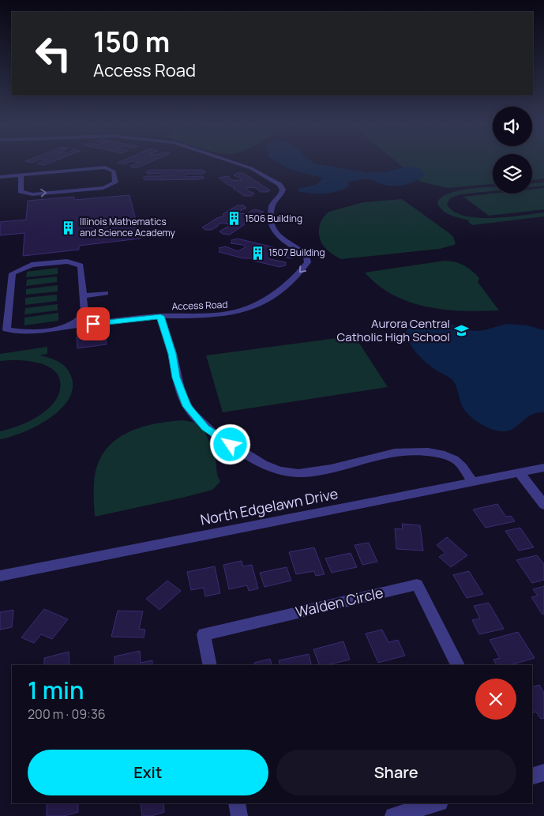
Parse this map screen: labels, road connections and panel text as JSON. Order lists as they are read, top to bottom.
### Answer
{
  "streets": {
    "street": ["Access Road", "North Edgelawn Drive", "Walden Circle"]
  },
  "places": {
    "building": ["1506 Building", "Illinois Mathematics and Science Academy", "1507 Building"],
    "school or university": ["Aurora Central Catholic High School"]
  },
  "page": {
    "turn": ["150 m", "Access Road"],
    "heading": ["1 min", "200 m · 09:36"],
    "buttons": ["Exit", "Share"]
  }
}
